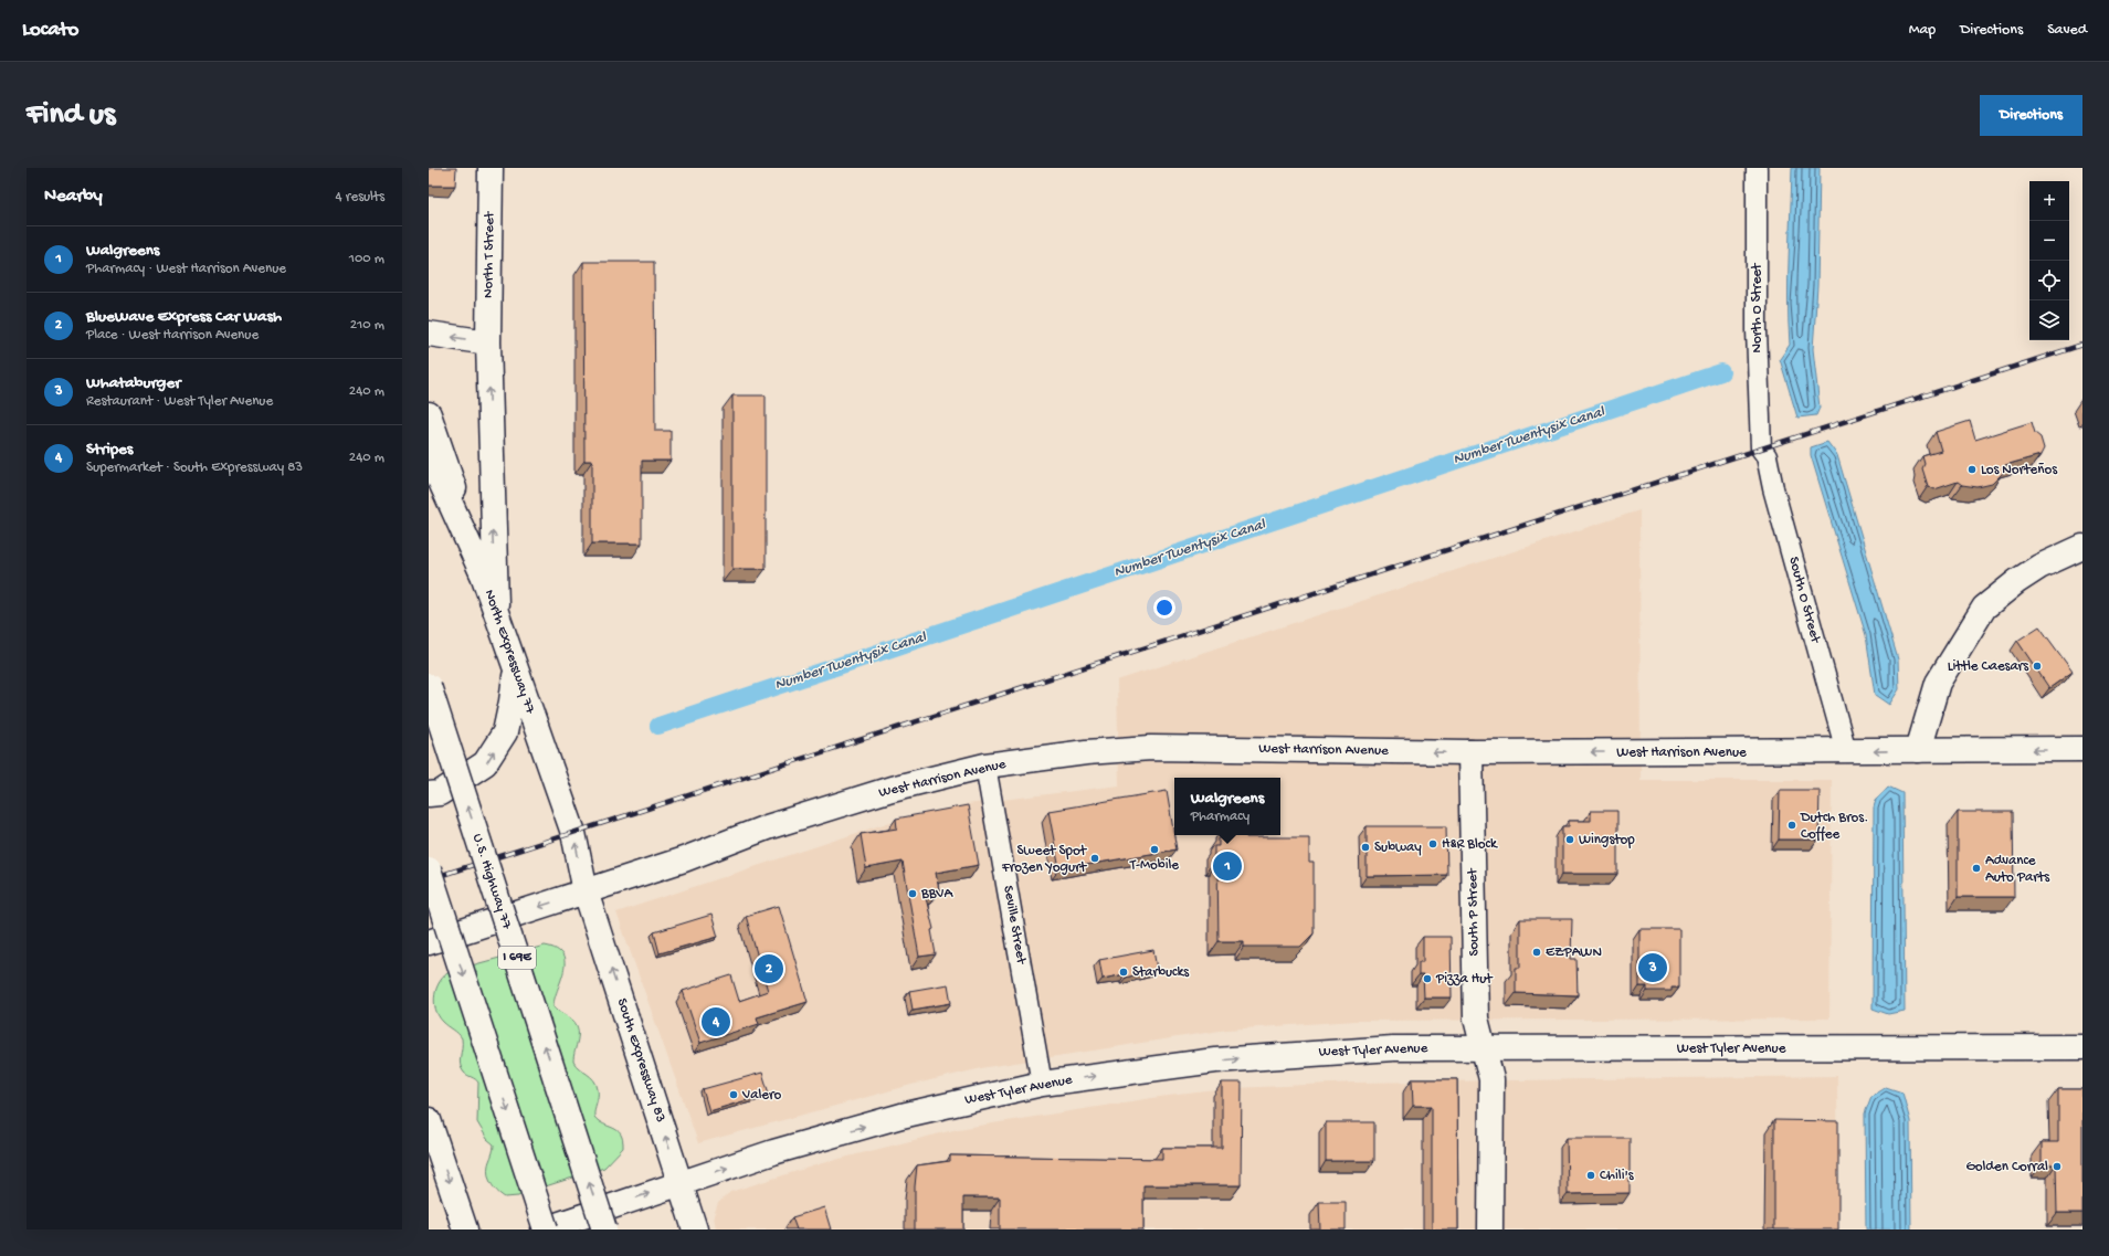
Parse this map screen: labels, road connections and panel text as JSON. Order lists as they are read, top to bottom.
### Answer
{
  "streets": {
    "main road": [
      "North T Street",
      "North Expressway 77",
      "West Harrison Avenue",
      "U.S. Highway 77",
      "South P Street",
      "I 69E",
      "West Tyler Avenue",
      "South Expressway 83"
    ],
    "street": ["North O Street", "South O Street", "Seville Street"]
  },
  "crossings": [
    ["North T Street", "North Expressway 77"],
    ["North O Street", "South O Street"],
    ["South O Street", "West Harrison Avenue"],
    ["North Expressway 77", "West Harrison Avenue"],
    ["North Expressway 77", "South Expressway 83"],
    ["West Harrison Avenue", "South P Street"],
    ["West Harrison Avenue", "Seville Street"],
    ["West Harrison Avenue", "South Expressway 83"],
    ["South P Street", "West Tyler Avenue"],
    ["Seville Street", "West Tyler Avenue"],
    ["West Tyler Avenue", "South Expressway 83"]
  ],
  "one_way": ["North Expressway 77", "West Harrison Avenue", "West Tyler Avenue"],
  "water": ["Number Twentysix Canal"],
  "places": [
    "Los Norteños",
    "Little Caesars",
    "Dutch Bros. Coffee",
    "Wingstop",
    "H&R Block",
    "Subway",
    "T-Mobile",
    "Sweet Spot Frozen Yogurt",
    "Advance Auto Parts",
    "BBVA",
    "EZPAWN",
    "Starbucks",
    "Pizza Hut",
    "Valero",
    "Golden Corral",
    "Chili's"
  ],
  "page": {
    "header": "Locato",
    "nav": ["Map", "Directions", "Saved"],
    "buttons": "Directions",
    "title": "Find us",
    "heading": ["Nearby", "4 results"],
    "map_buttons": ["+", "−"],
    "list": [
      {
        "mark": "1",
        "name": "Walgreens",
        "note": "Pharmacy · West Harrison Avenue",
        "value": "100 m"
      },
      {
        "mark": "2",
        "name": "BlueWave Express Car Wash",
        "note": "Place · West Harrison Avenue",
        "value": "210 m"
      },
      {
        "mark": "3",
        "name": "Whataburger",
        "note": "Restaurant · West Tyler Avenue",
        "value": "240 m"
      },
      {
        "mark": "4",
        "name": "Stripes",
        "note": "Supermarket · South Expressway 83",
        "value": "240 m"
      }
    ],
    "popup": ["Walgreens", "Pharmacy"],
    "pins": [
      "1",
      "3",
      "2",
      "4"
    ]
  }
}
